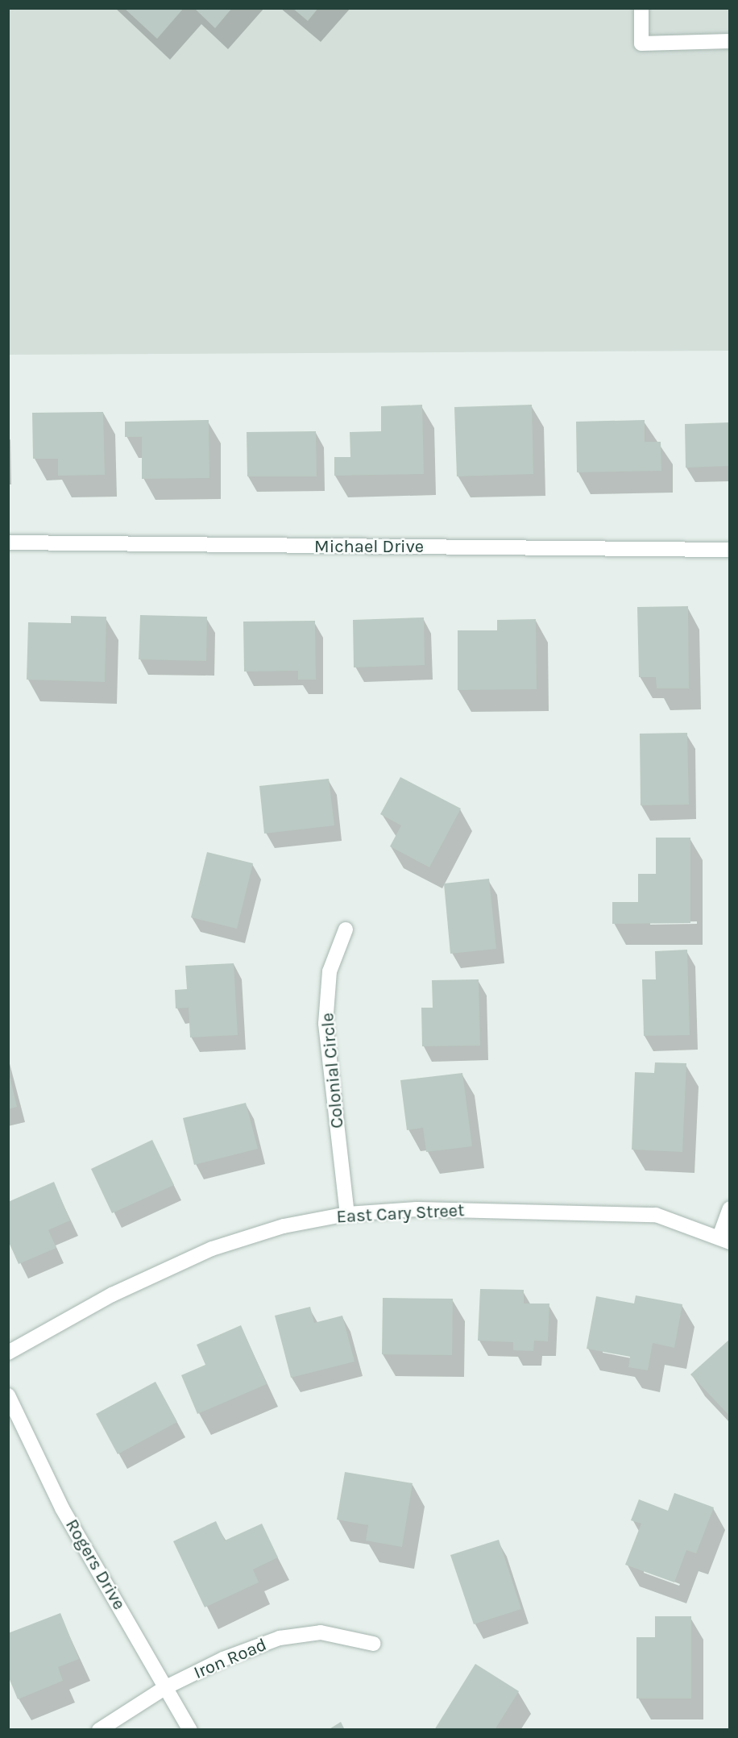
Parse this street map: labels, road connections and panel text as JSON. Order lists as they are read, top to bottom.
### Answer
{
  "streets": {
    "street": [
      "Michael Drive",
      "Colonial Circle",
      "East Cary Street",
      "Rogers Drive",
      "Iron Road"
    ]
  },
  "crossings": [
    ["Colonial Circle", "East Cary Street"],
    ["Rogers Drive", "Iron Road"]
  ]
}
